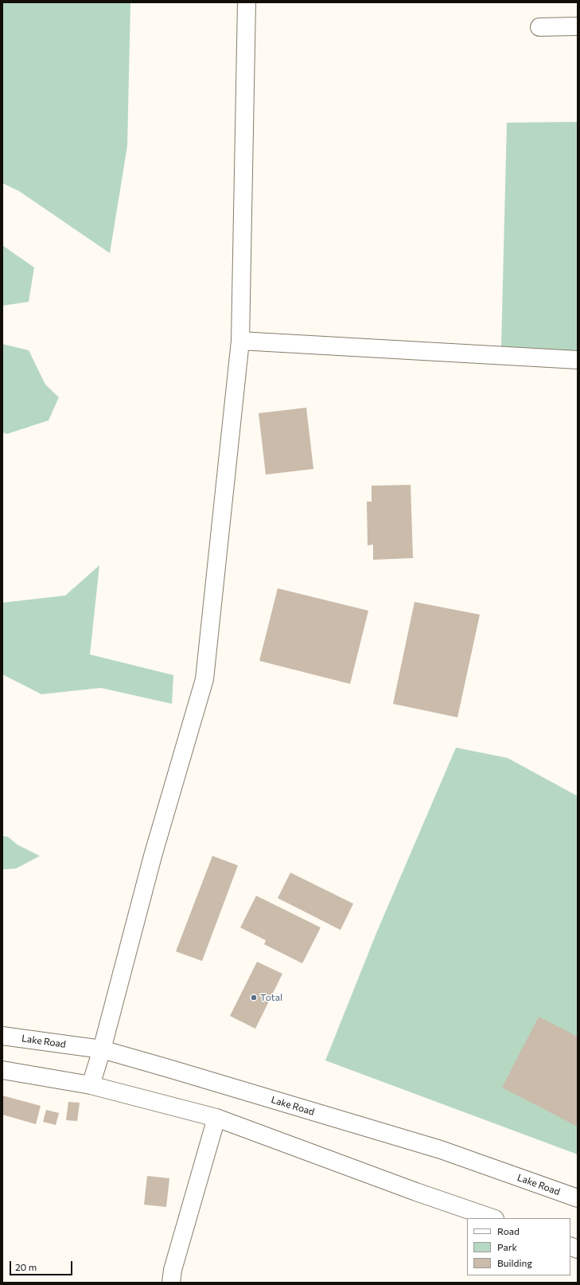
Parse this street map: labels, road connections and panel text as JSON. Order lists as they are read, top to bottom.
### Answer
{
  "streets": {
    "street": ["Lake Road"]
  },
  "places": ["Total"],
  "legend": ["Road", "Park", "Building"],
  "scale_bar": "20 m"
}
